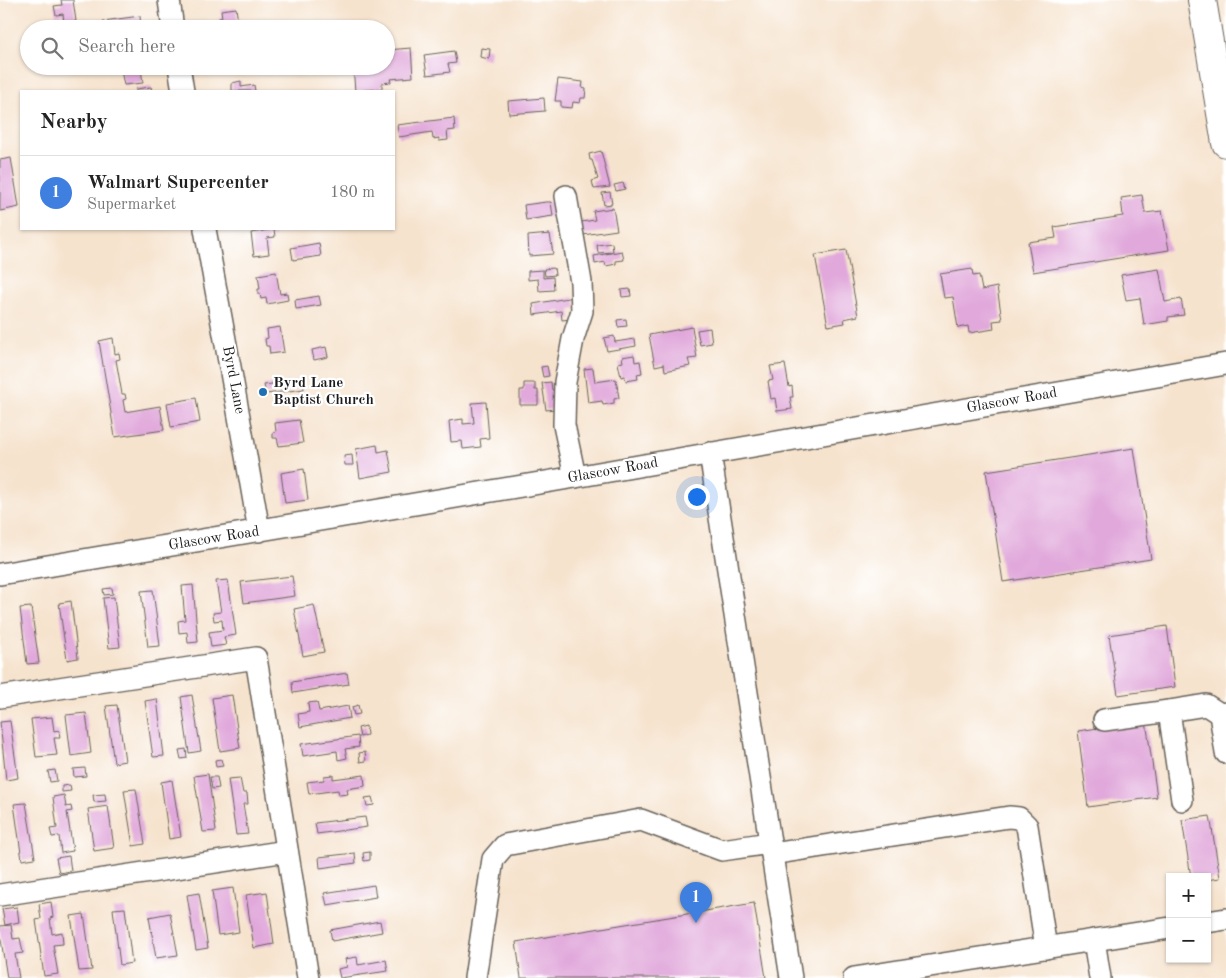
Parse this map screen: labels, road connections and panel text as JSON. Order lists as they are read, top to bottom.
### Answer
{
  "streets": {
    "street": ["Byrd Lane", "Glascow Road"]
  },
  "crossings": [
    ["Byrd Lane", "Glascow Road"]
  ],
  "places": ["Byrd Lane Baptist Church"],
  "page": {
    "search": "Search here",
    "heading": "Nearby",
    "list": [
      {
        "mark": "1",
        "name": "Walmart Supercenter",
        "note": "Supermarket",
        "value": "180 m"
      }
    ],
    "map_buttons": ["+", "−"],
    "pins": "1"
  }
}
